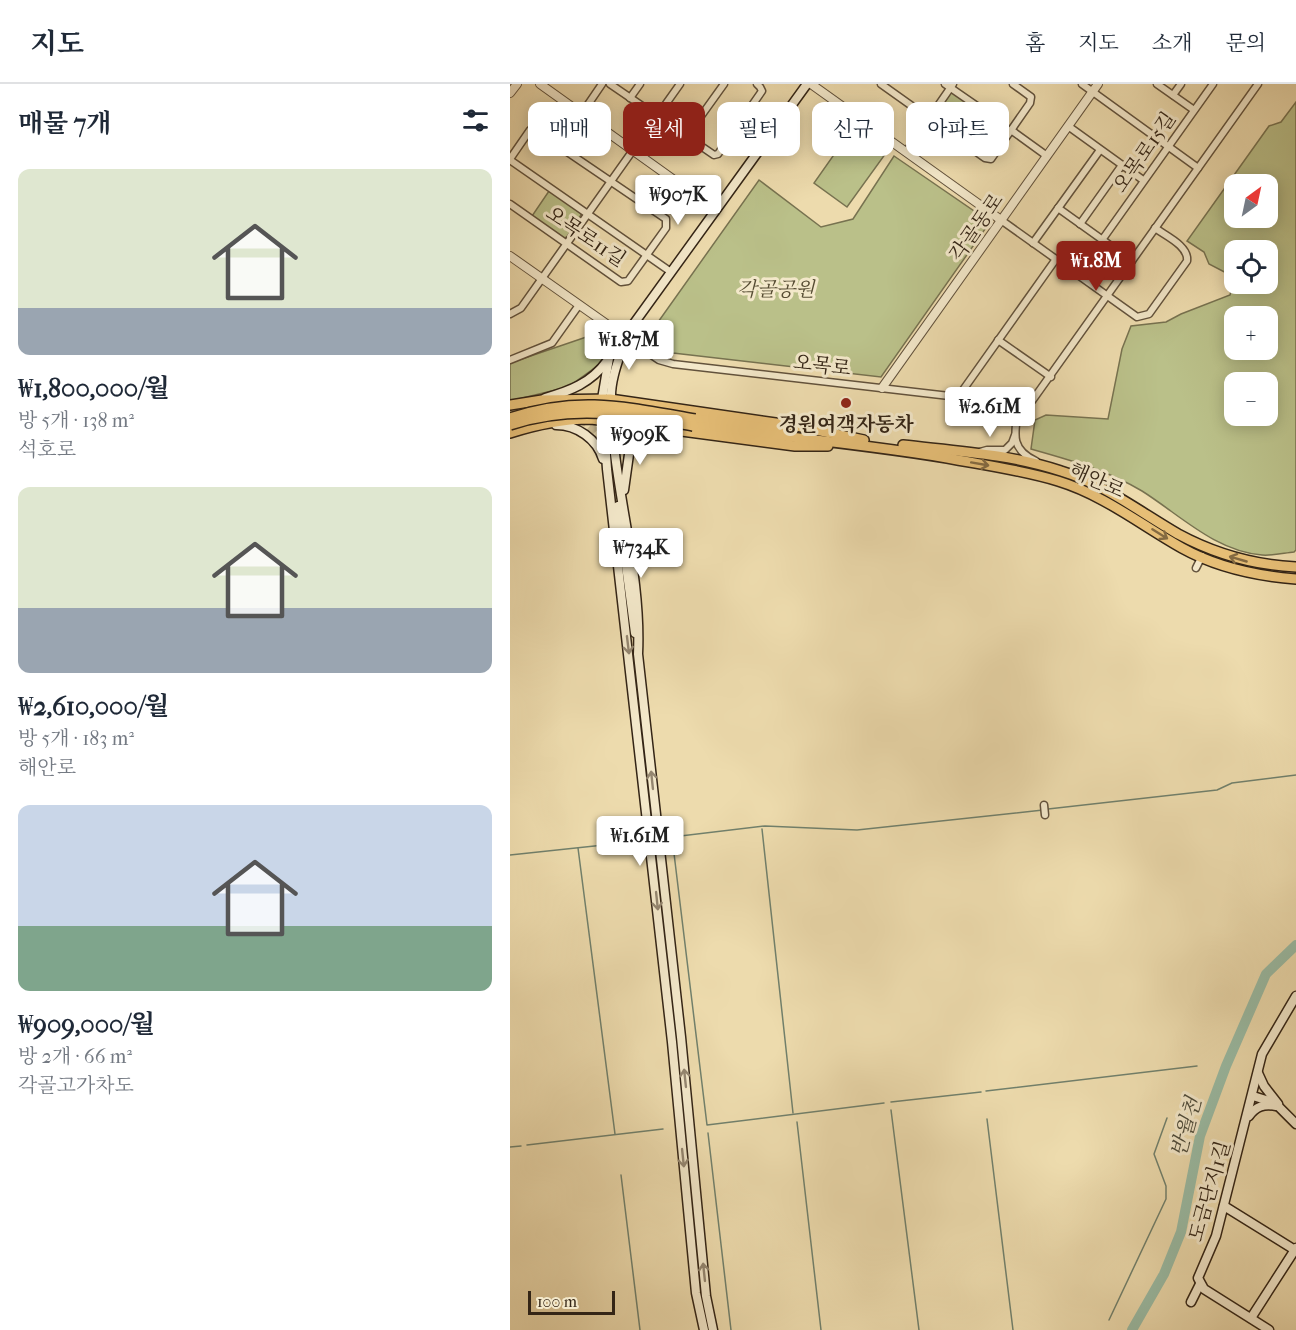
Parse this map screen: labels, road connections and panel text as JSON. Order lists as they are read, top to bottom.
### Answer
{
  "streets": {
    "main road": ["해안로", "도금단지1길"],
    "street": [
      "오목로15길",
      "각골동로",
      "오목로11길",
      "오목로"
    ]
  },
  "crossings": [
    ["각골동로", "오목로"]
  ],
  "water": ["반월천"],
  "parks": ["각골공원"],
  "places": ["경원여객자동차"],
  "scale_bar": "100 m",
  "north": "top right",
  "page": {
    "header": "지도",
    "nav": [
      "홈",
      "지도",
      "소개",
      "문의"
    ],
    "heading": "매물 7개",
    "chip": [
      "매매",
      "월세",
      "필터",
      "신규",
      "아파트"
    ],
    "list": [
      {
        "name": "₩1,800,000/월",
        "note": "방 5개 · 138 m² · 석호로"
      },
      {
        "name": "₩2,610,000/월",
        "note": "방 5개 · 183 m² · 해안로"
      },
      {
        "name": "₩909,000/월",
        "note": "방 2개 · 66 m² · 각골고가차도"
      }
    ],
    "map_buttons": ["+", "−"],
    "price": [
      "₩907K",
      "₩1.8M",
      "₩1.87M",
      "₩2.61M",
      "₩909K",
      "₩734K",
      "₩1.61M"
    ],
    "scale": "100 m"
  }
}
